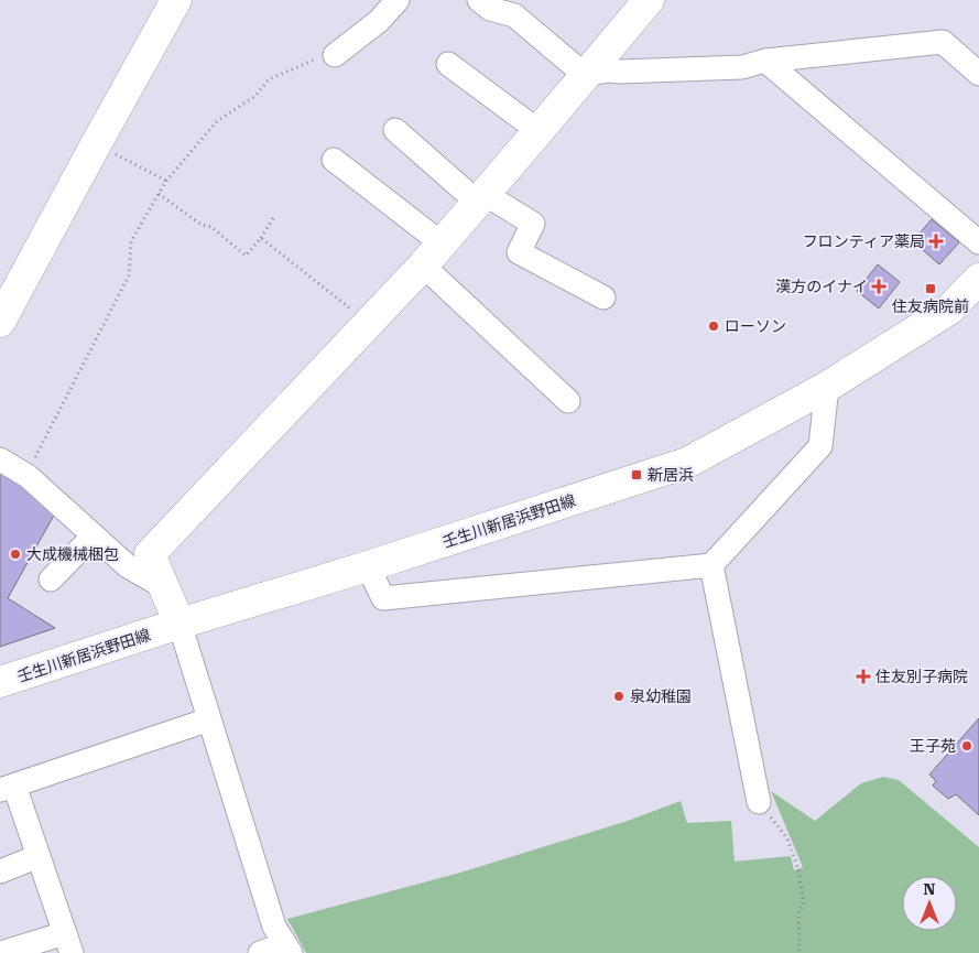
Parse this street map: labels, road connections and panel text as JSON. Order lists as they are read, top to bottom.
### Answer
{
  "streets": {
    "street": ["壬生川新居浜野田線"]
  },
  "places": {
    "health": ["フロンティア薬局", "漢方のイナイ", "住友別子病院"],
    "transit": ["住友病院前", "新居浜"],
    "other": [
      "ローソン",
      "大成機械梱包",
      "泉幼稚園",
      "王子苑"
    ]
  },
  "north": "top"
}
